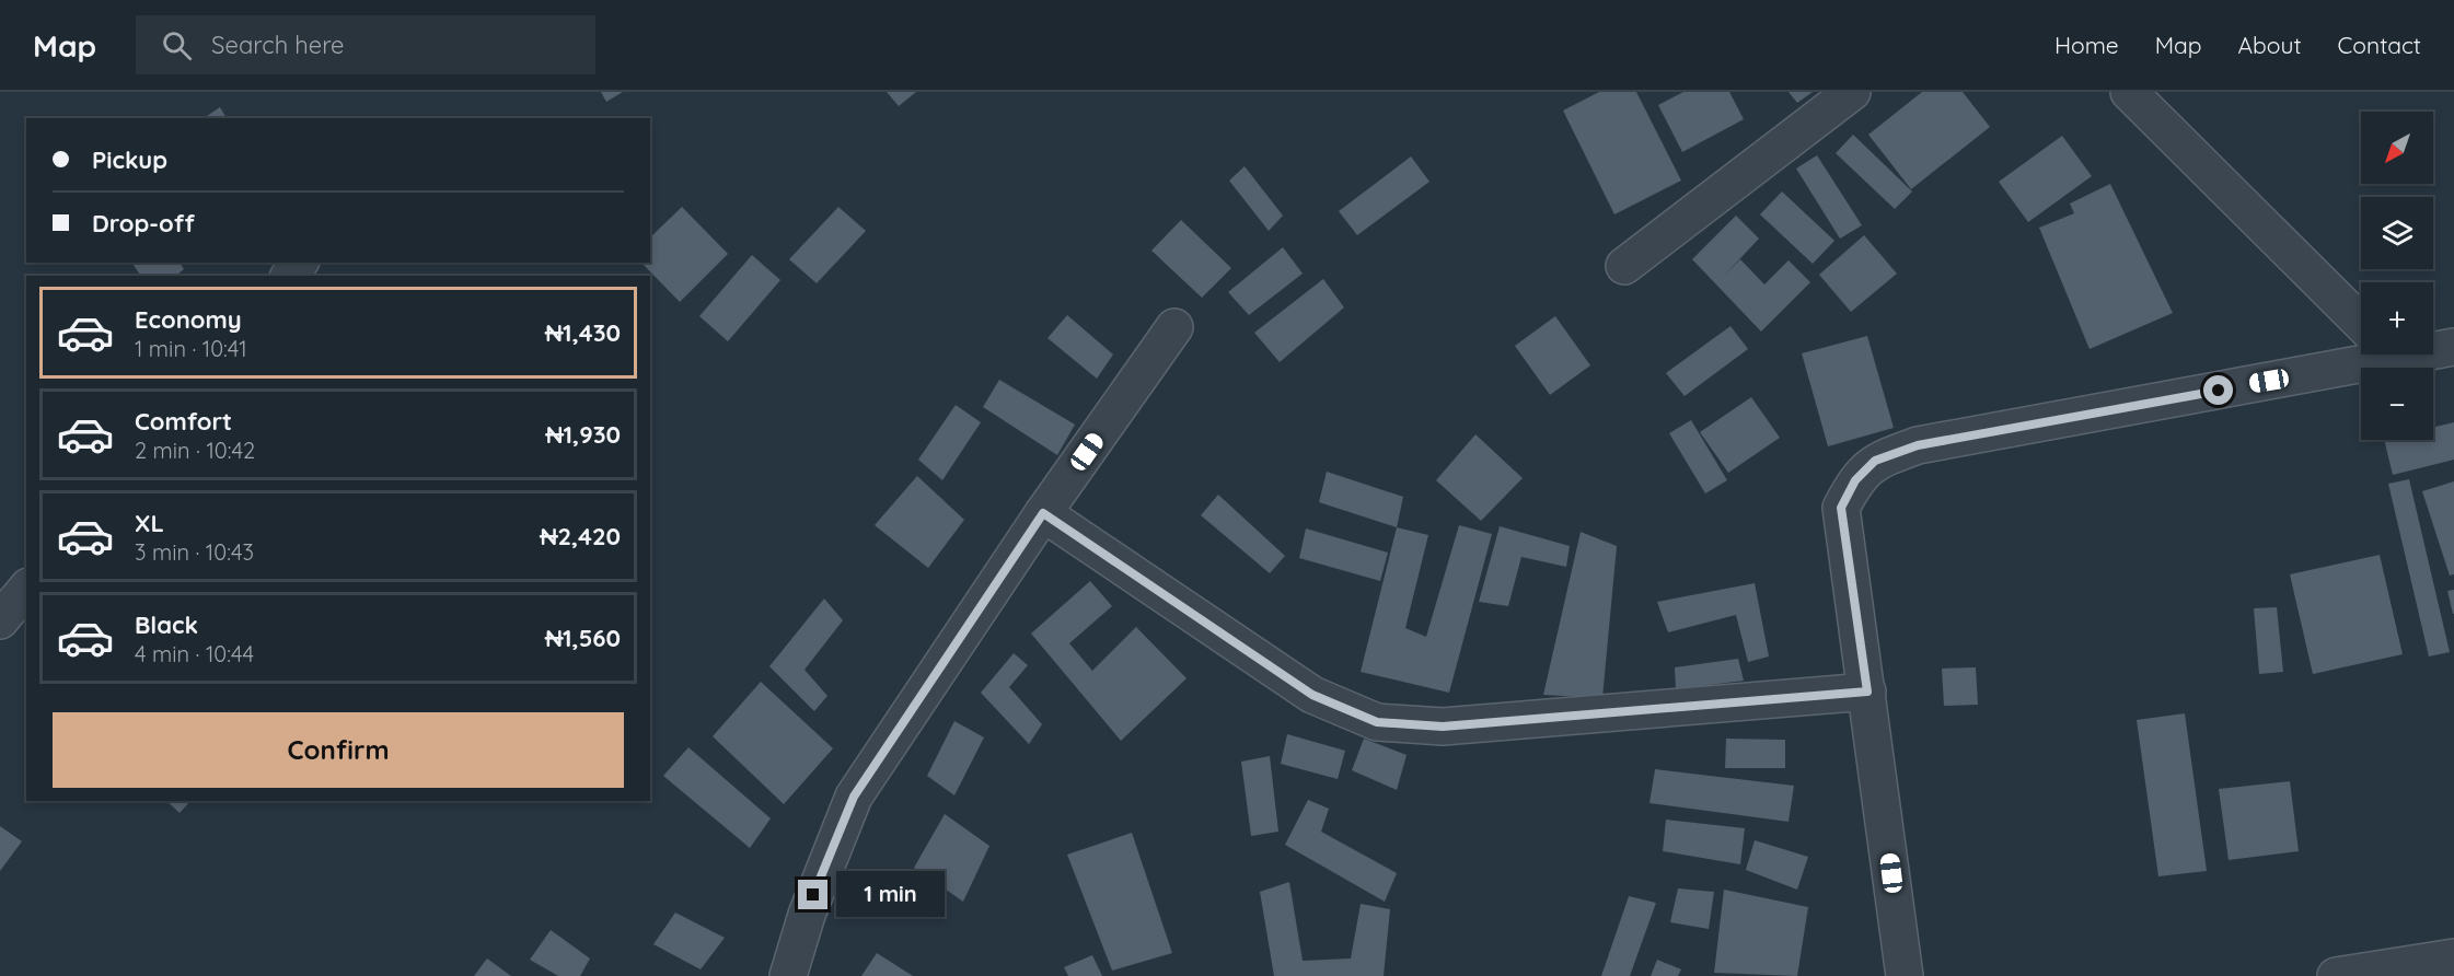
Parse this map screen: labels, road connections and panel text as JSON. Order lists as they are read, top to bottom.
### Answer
{
  "north": "bottom left",
  "page": {
    "header": "Map",
    "search": "Search here",
    "nav": [
      "Home",
      "Map",
      "About",
      "Contact"
    ],
    "map_buttons": ["+", "−"],
    "banner": ["Pickup", "Drop-off"],
    "list": [
      {
        "name": "Economy",
        "note": "1 min · 10:41",
        "value": "₦1,430"
      },
      {
        "name": "Comfort",
        "note": "2 min · 10:42",
        "value": "₦1,930"
      },
      {
        "name": "XL",
        "note": "3 min · 10:43",
        "value": "₦2,420"
      },
      {
        "name": "Black",
        "note": "4 min · 10:44",
        "value": "₦1,560"
      }
    ],
    "buttons": "Confirm",
    "bubble": "1 min"
  }
}
